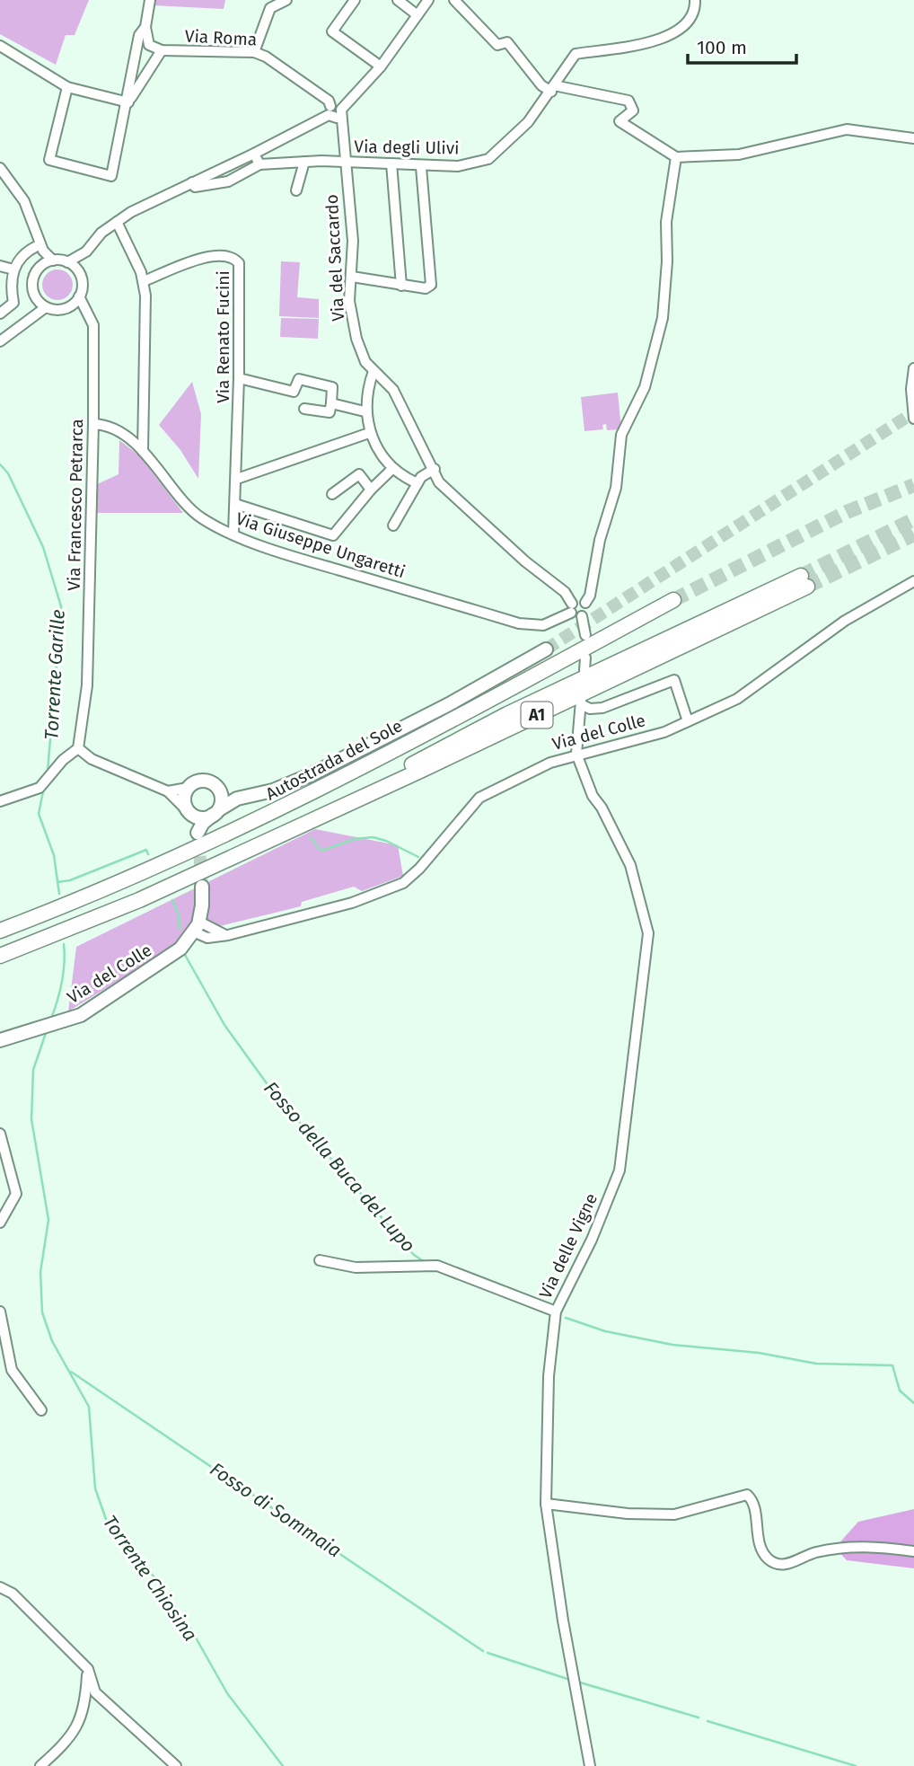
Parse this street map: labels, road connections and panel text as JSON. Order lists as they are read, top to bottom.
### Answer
{
  "streets": {
    "highway": ["A1", "Autostrada del Sole"],
    "main road": ["Via del Colle"],
    "street": [
      "Via Roma",
      "Via degli Ulivi",
      "Via del Saccardo",
      "Via Renato Fucini",
      "Via Francesco Petrarca",
      "Via Giuseppe Ungaretti",
      "Via delle Vigne"
    ]
  },
  "crossings": [
    ["Via Roma", "Via del Saccardo"],
    ["Via degli Ulivi", "Via del Saccardo"],
    ["Via del Saccardo", "Via Giuseppe Ungaretti"],
    ["Via Renato Fucini", "Via Giuseppe Ungaretti"],
    ["Via Francesco Petrarca", "Via Giuseppe Ungaretti"],
    ["Via del Colle", "Via delle Vigne"]
  ],
  "water": [
    "Torrente Garille",
    "Fosso della Buca del Lupo",
    "Fosso di Sommaia",
    "Torrente Chiosina"
  ],
  "scale_bar": "100 m"
}
